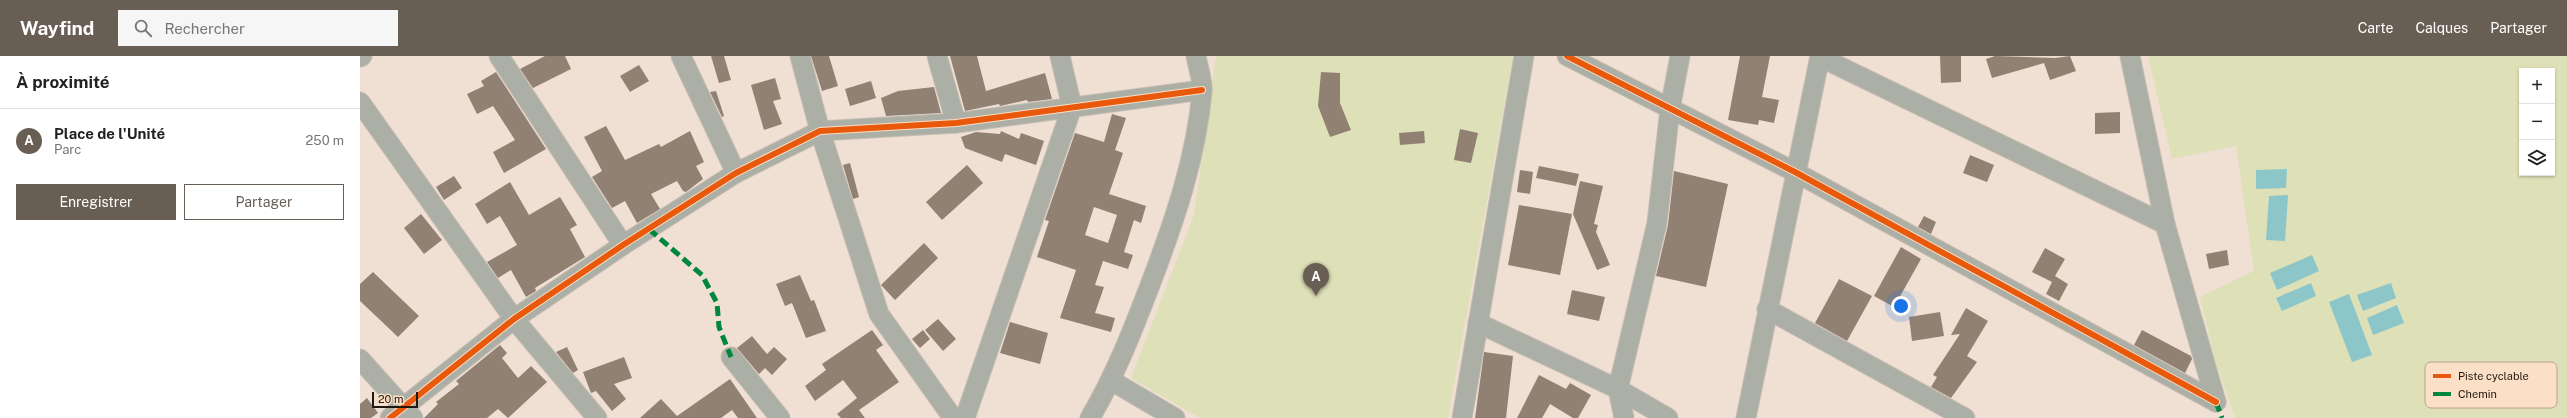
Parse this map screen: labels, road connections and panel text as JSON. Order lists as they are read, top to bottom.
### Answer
{
  "legend": ["Piste cyclable", "Chemin"],
  "scale_bar": "20 m",
  "page": {
    "header": "Wayfind",
    "search": "Rechercher",
    "nav": ["Carte", "Calques", "Partager"],
    "heading": "À proximité",
    "map_buttons": ["+", "−"],
    "list": [
      {
        "mark": "A",
        "name": "Place de l'Unité",
        "note": "Parc",
        "value": "250 m"
      }
    ],
    "buttons": ["Enregistrer", "Partager"],
    "pins": "A",
    "scale": "20 m"
  }
}
